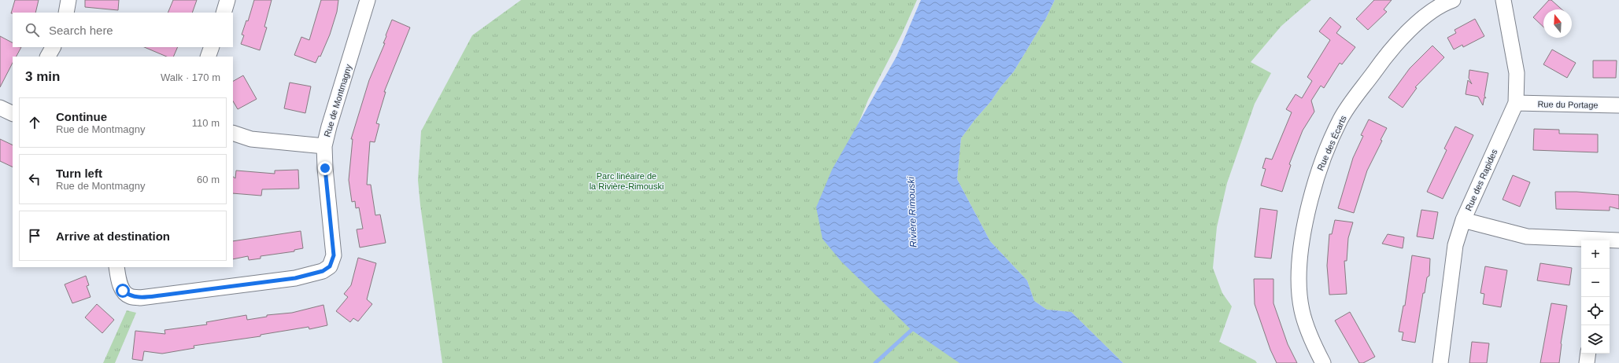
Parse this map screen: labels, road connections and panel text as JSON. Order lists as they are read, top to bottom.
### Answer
{
  "streets": {
    "street": [
      "Rue de Montmagny",
      "Rue du Portage",
      "Rue des Écarts",
      "Rue des Rapides"
    ]
  },
  "crossings": [
    ["Rue du Portage", "Rue des Rapides"]
  ],
  "water": ["Rivière Rimouski"],
  "parks": ["Parc linéaire de la Rivière-Rimouski"],
  "north": "top",
  "page": {
    "search": "Search here",
    "heading": ["3 min", "Walk · 170 m"],
    "list": [
      ["Continue", "Rue de Montmagny", "110 m"],
      ["Turn left", "Rue de Montmagny", "60 m"],
      "Arrive at destination"
    ],
    "map_buttons": ["+", "−"]
  }
}
